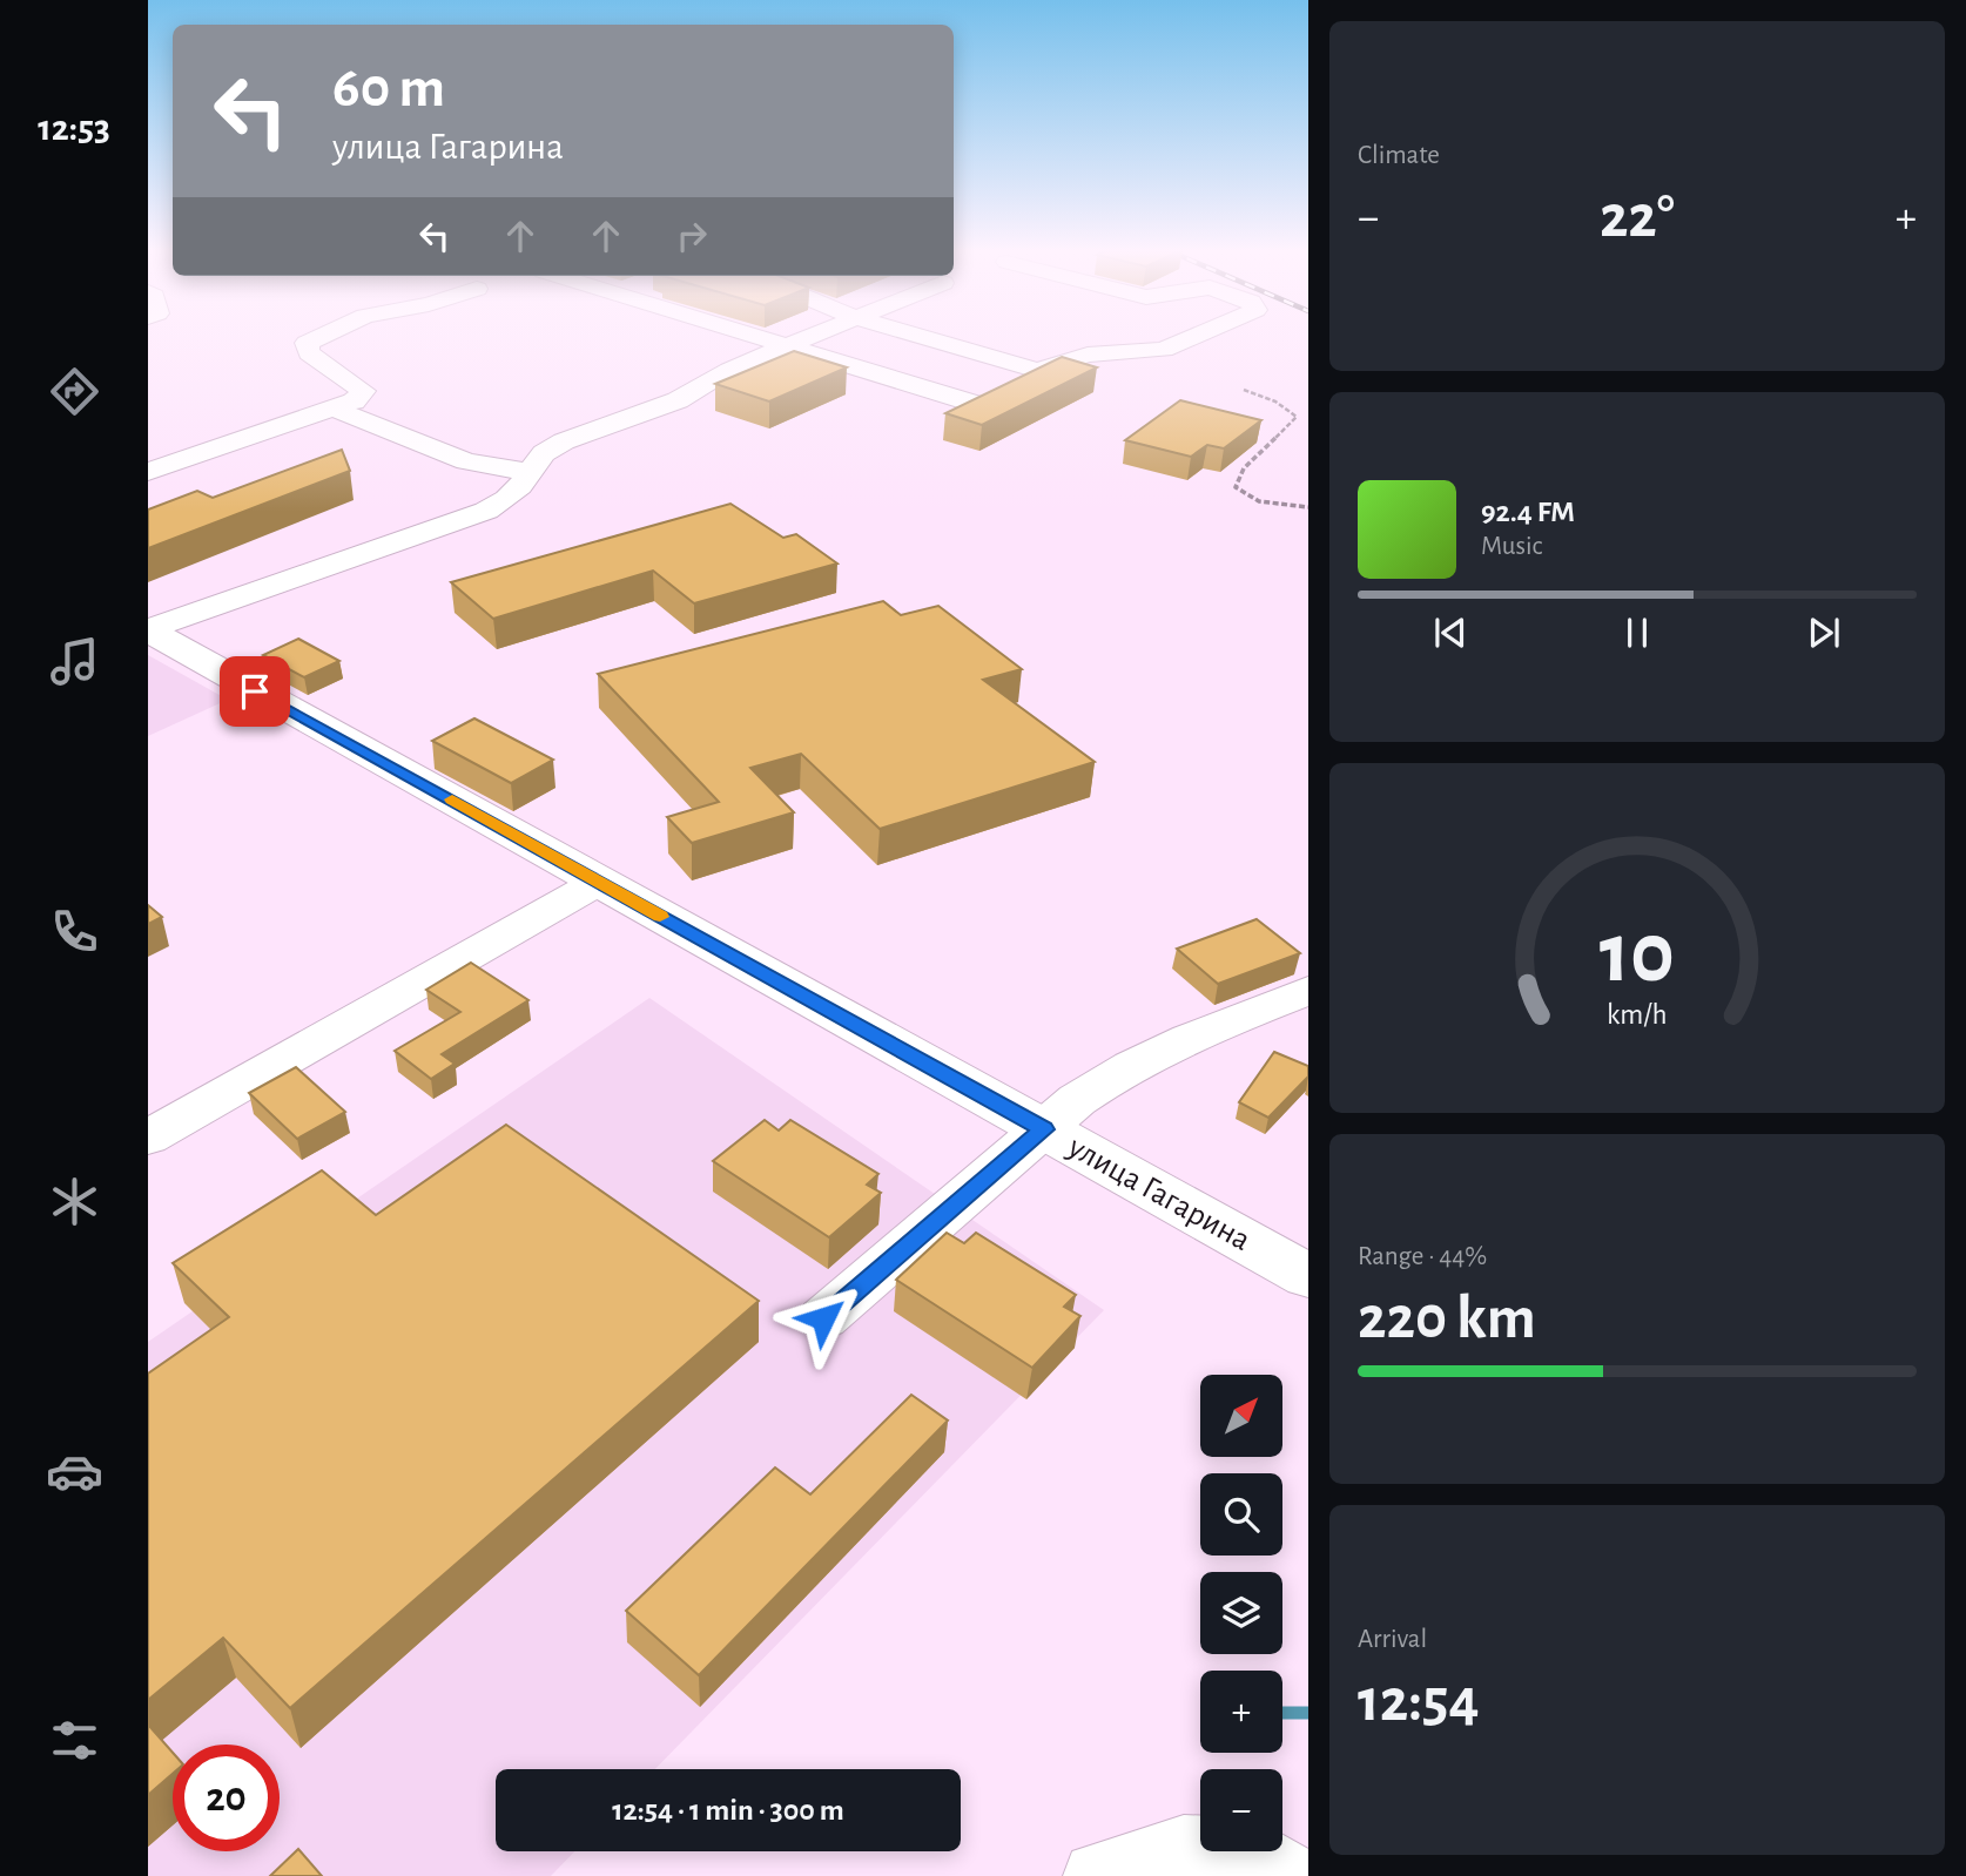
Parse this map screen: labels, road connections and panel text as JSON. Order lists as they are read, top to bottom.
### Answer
{
  "streets": {
    "main road": ["улица Гагарина"]
  },
  "north": "top right",
  "page": {
    "tabs": "12:53",
    "tile": [
      "Climate",
      ["Range · 44%", "220 km"],
      ["Arrival", "12:54"]
    ],
    "turn": ["60 m", "улица Гагарина"],
    "heat": ["−", "22°", "+"],
    "song": ["92.4 FM", "Music"],
    "map_buttons": ["+", "−"],
    "limit": "20",
    "trip": "12:54 · 1 min · 300 m",
    "gauge": ["10", "km/h"]
  }
}
